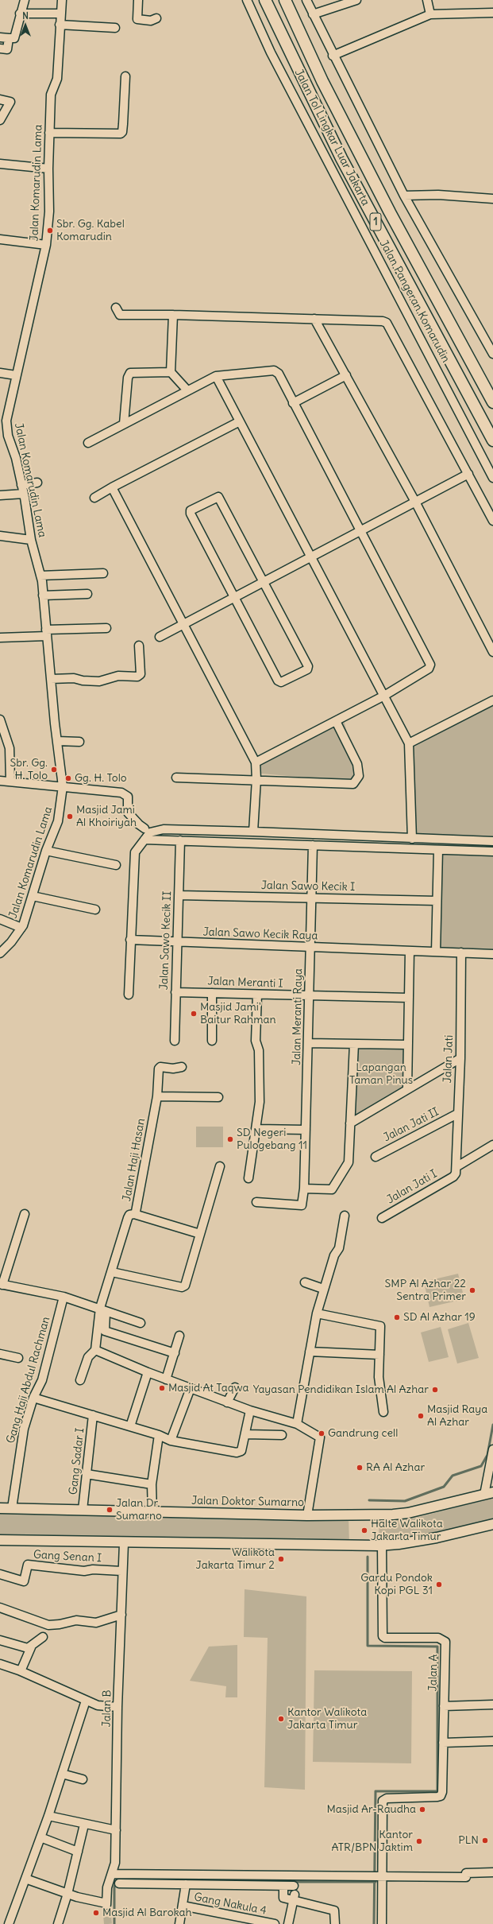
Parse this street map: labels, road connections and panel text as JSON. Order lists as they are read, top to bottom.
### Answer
{
  "streets": {
    "highway": ["Jalan Tol Lingkar Luar Jakarta", "1"],
    "main road": ["Jalan Doktor Sumarno"],
    "street": [
      "Jalan Komarudin Lama",
      "Jalan Pangeran Komarudin",
      "Jalan Sawo Kecik I",
      "Jalan Sawo Kecik Raya",
      "Jalan Sawo Kecik II",
      "Jalan Meranti I",
      "Jalan Meranti Raya",
      "Jalan Jati",
      "Jalan Jati II",
      "Jalan Haji Hasan",
      "Jalan Jati I",
      "Gang Haji Abdul Rachman",
      "Gang Sadar I",
      "Gang Senan I",
      "Jalan A",
      "Jalan B",
      "Gang Nakula 4"
    ]
  },
  "crossings": [
    ["Jalan Sawo Kecik I", "Jalan Sawo Kecik II"],
    ["Jalan Sawo Kecik I", "Jalan Meranti Raya"],
    ["Jalan Sawo Kecik Raya", "Jalan Sawo Kecik II"],
    ["Jalan Sawo Kecik Raya", "Jalan Meranti Raya"],
    ["Jalan Sawo Kecik Raya", "Jalan Jati"],
    ["Jalan Sawo Kecik II", "Jalan Meranti I"],
    ["Jalan Meranti I", "Jalan Meranti Raya"],
    ["Jalan Jati", "Jalan Jati II"],
    ["Jalan Jati", "Jalan Jati I"],
    ["Gang Haji Abdul Rachman", "Jalan Doktor Sumarno"],
    ["Gang Sadar I", "Jalan Doktor Sumarno"],
    ["Gang Senan I", "Jalan B"]
  ],
  "parks": ["Lapangan Taman Pinus"],
  "places": [
    "Sbr. Gg. Kabel Komarudin",
    "Sbr. Gg. H. Tolo",
    "Gg. H. Tolo",
    "Masjid Jami Al Khoiriyah",
    "Masjid Jami' Baitur Rahman",
    "SD Negeri Pulogebang 11",
    "SMP Al Azhar 22 Sentra Primer",
    "SD Al Azhar 19",
    "Masjid At Taqwa",
    "Yayasan Pendidikan Islam Al Azhar",
    "Masjid Raya Al Azhar",
    "Gandrung cell",
    "RA Al Azhar",
    "Jalan Dr. Sumarno",
    "Halte Walikota Jakarta Timur",
    "Walikota Jakarta Timur 2",
    "Gardu Pondok Kopi PGL 31",
    "Kantor Walikota Jakarta Timur",
    "Masjid Ar-Raudha",
    "PLN",
    "Kantor ATR/BPN Jaktim",
    "Masjid Al Barokah"
  ],
  "north": "top"
}
